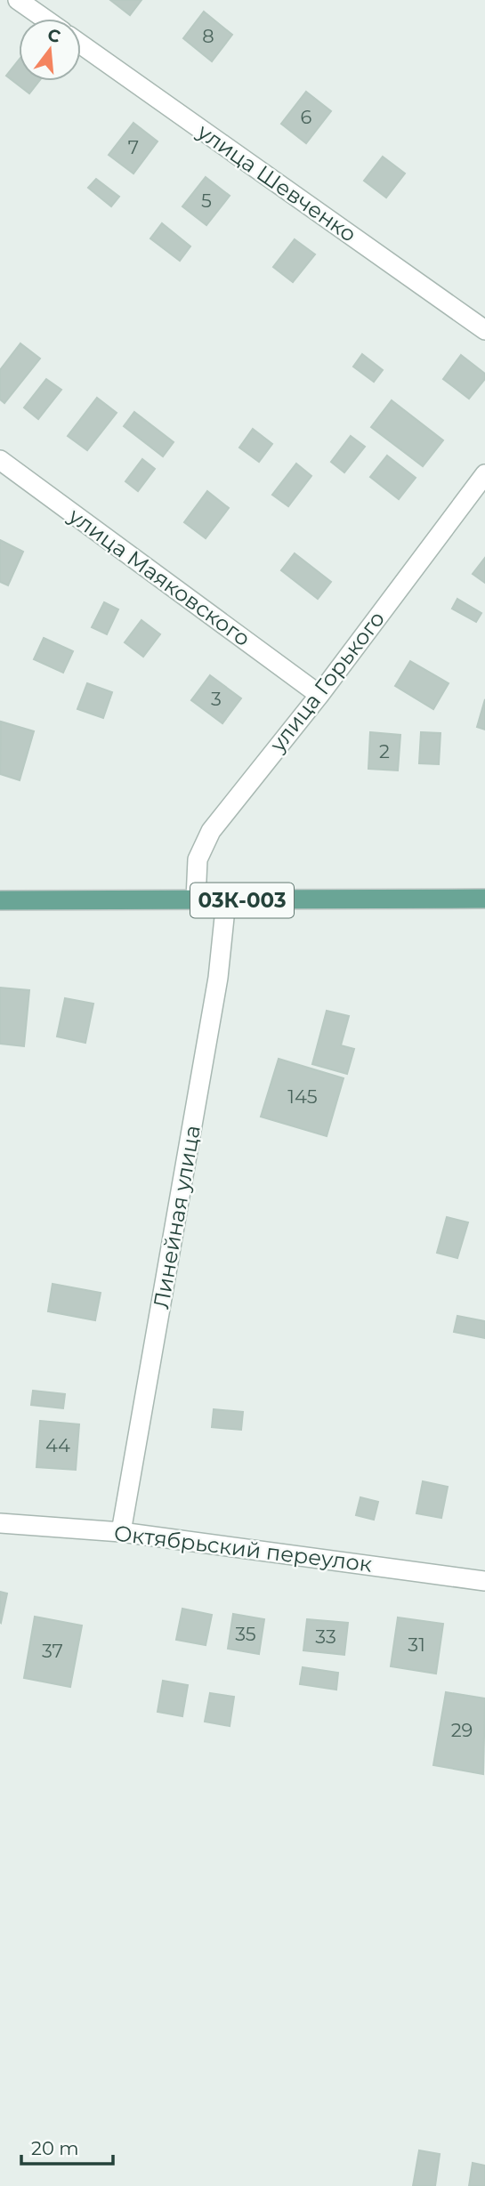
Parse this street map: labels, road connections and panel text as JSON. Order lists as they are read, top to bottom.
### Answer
{
  "streets": {
    "main road": ["03К-003"],
    "street": [
      "улица Шевченко",
      "улица Маяковского",
      "улица Горького",
      "Линейная улица",
      "Октябрьский переулок"
    ]
  },
  "crossings": [
    ["улица Маяковского", "улица Горького"],
    ["улица Горького", "03К-003"],
    ["03К-003", "Линейная улица"],
    ["Линейная улица", "Октябрьский переулок"]
  ],
  "house_numbers": [
    "8",
    "6",
    "7",
    "5",
    "3",
    "2",
    "145",
    "44",
    "35",
    "33",
    "31",
    "37",
    "29"
  ],
  "scale_bar": "20 m",
  "north": "top"
}
